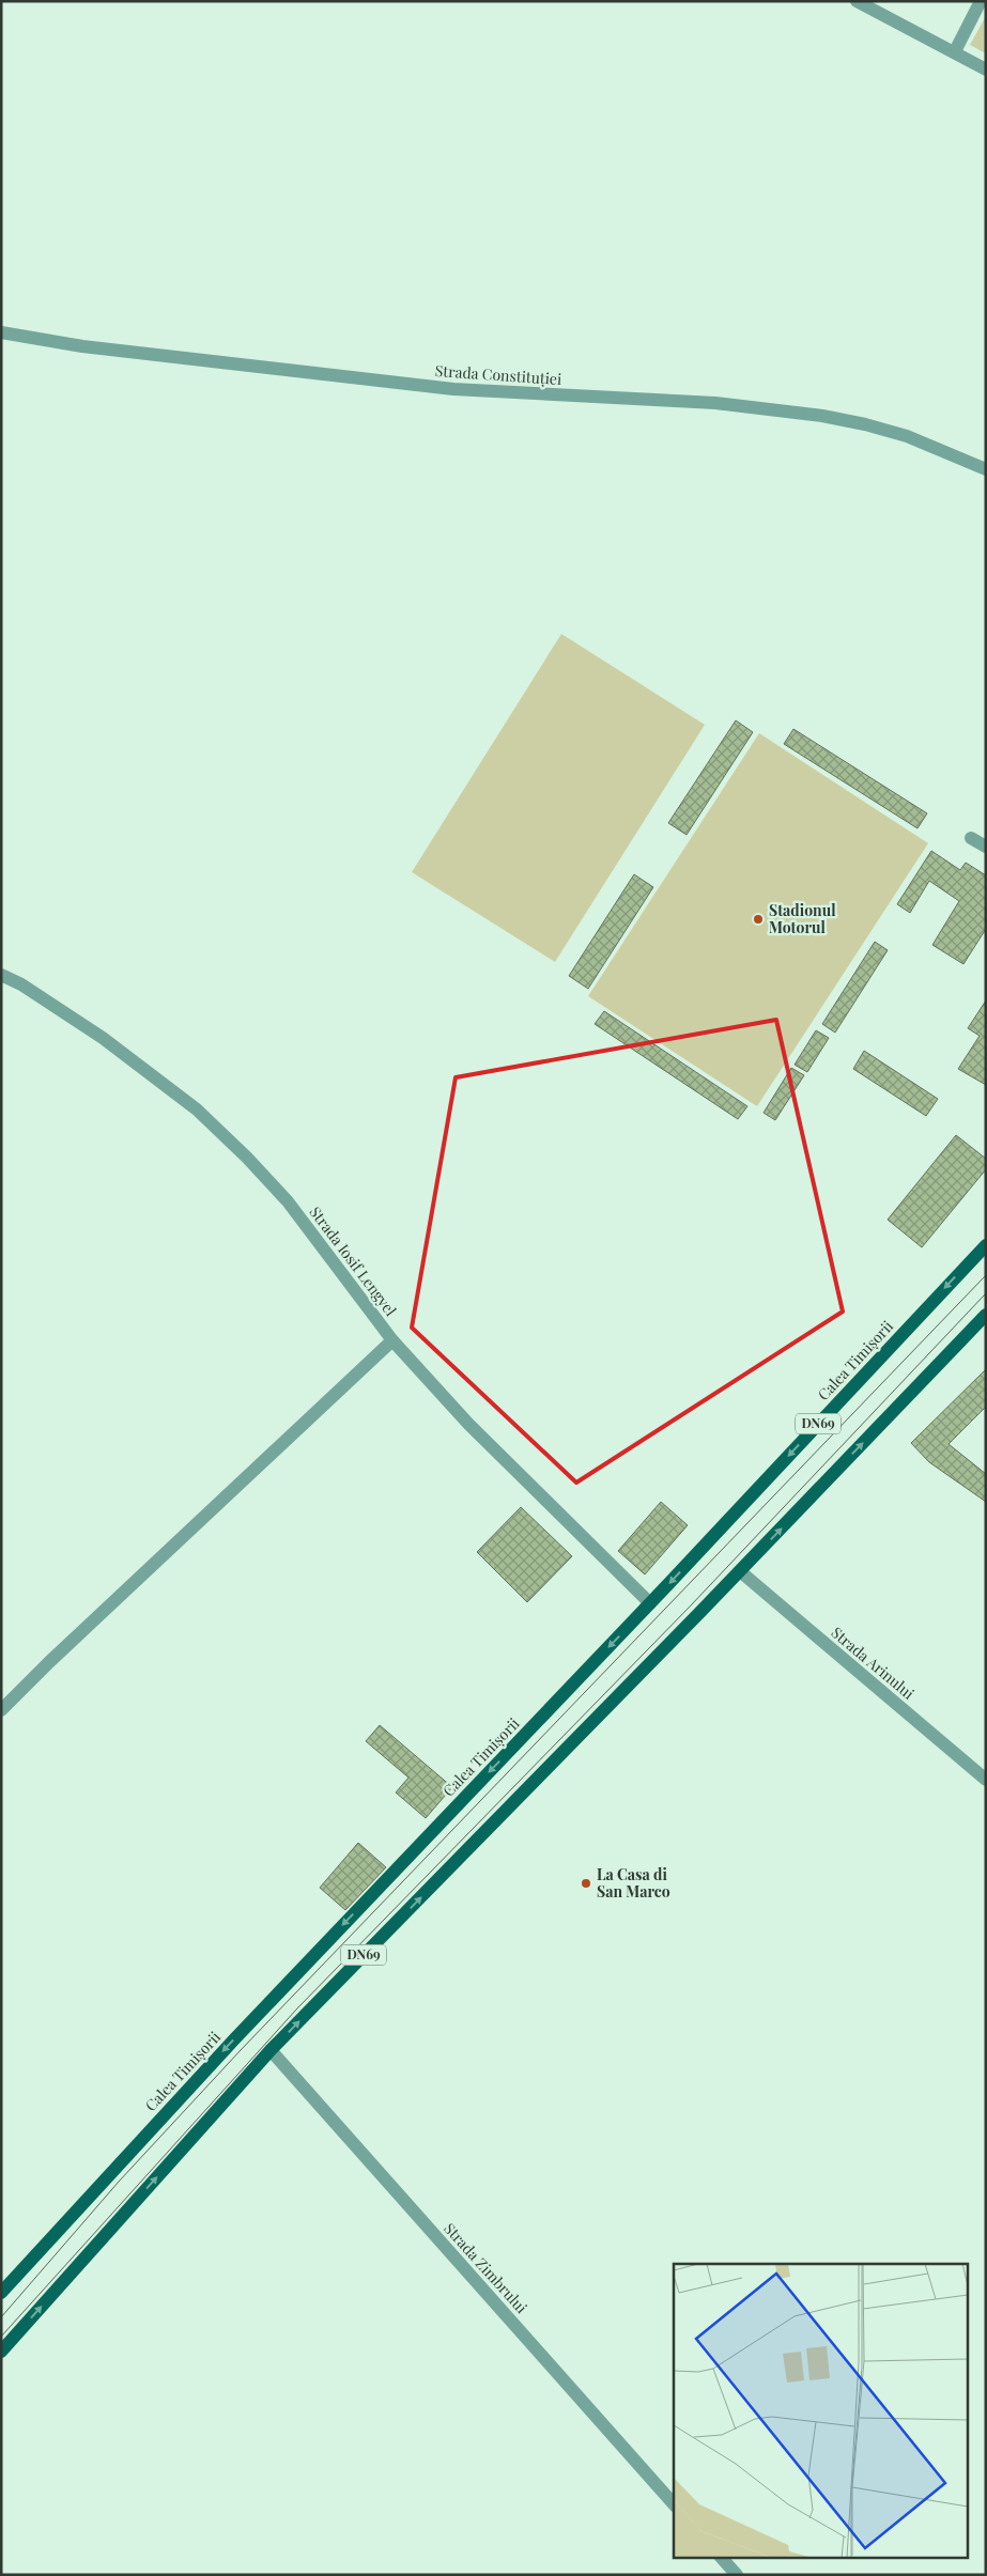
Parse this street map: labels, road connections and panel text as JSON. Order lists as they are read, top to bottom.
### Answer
{
  "streets": {
    "main road": ["Calea Timișorii", "DN69"],
    "street": [
      "Strada Constituției",
      "Strada Iosif Lengyel",
      "Strada Arinului",
      "Strada Zimbrului"
    ]
  },
  "crossings": [
    ["Strada Iosif Lengyel", "Calea Timișorii"],
    ["DN69", "Strada Arinului"],
    ["DN69", "Strada Zimbrului"]
  ],
  "places": ["Stadionul Motorul", "La Casa di San Marco"]
}
